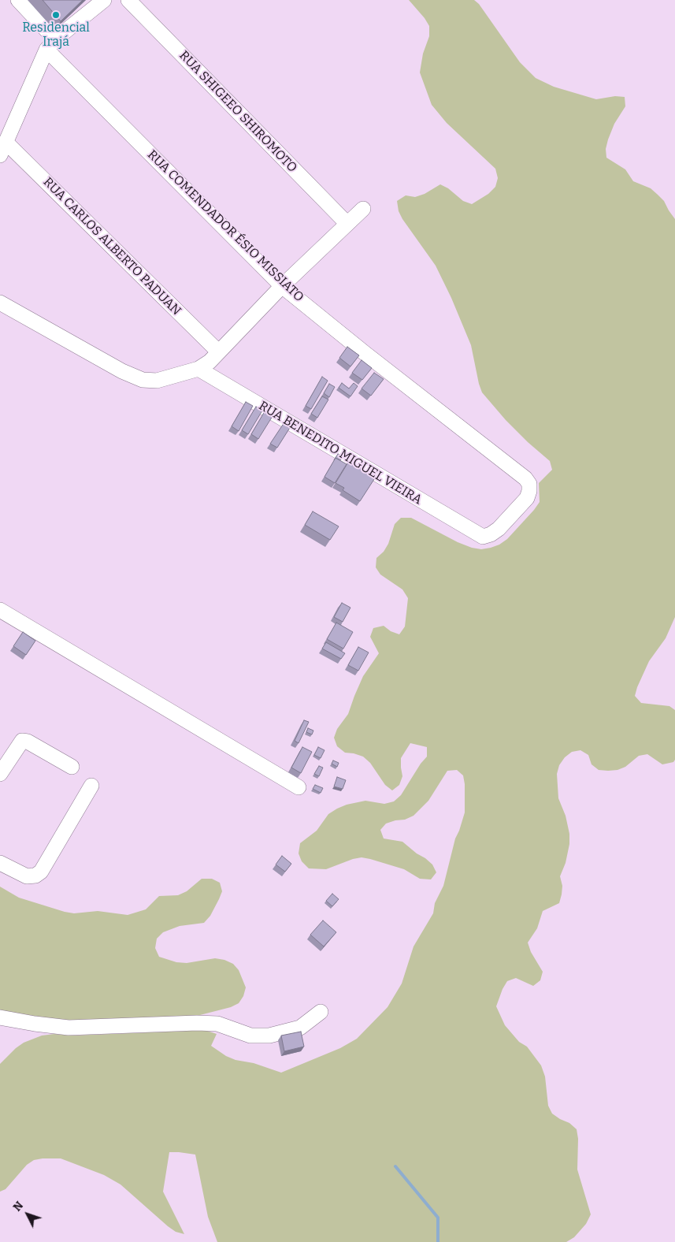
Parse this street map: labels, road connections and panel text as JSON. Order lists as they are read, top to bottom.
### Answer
{
  "streets": {
    "street": [
      "RUA SHIGEEO SHIROMOTO",
      "RUA COMENDADOR ÉSIO MISSIATO",
      "RUA CARLOS ALBERTO PADUAN",
      "RUA BENEDITO MIGUEL VIEIRA"
    ]
  },
  "crossings": [
    ["RUA COMENDADOR ÉSIO MISSIATO", "RUA BENEDITO MIGUEL VIEIRA"]
  ],
  "places": ["Residencial Irajá"],
  "north": "top left"
}
